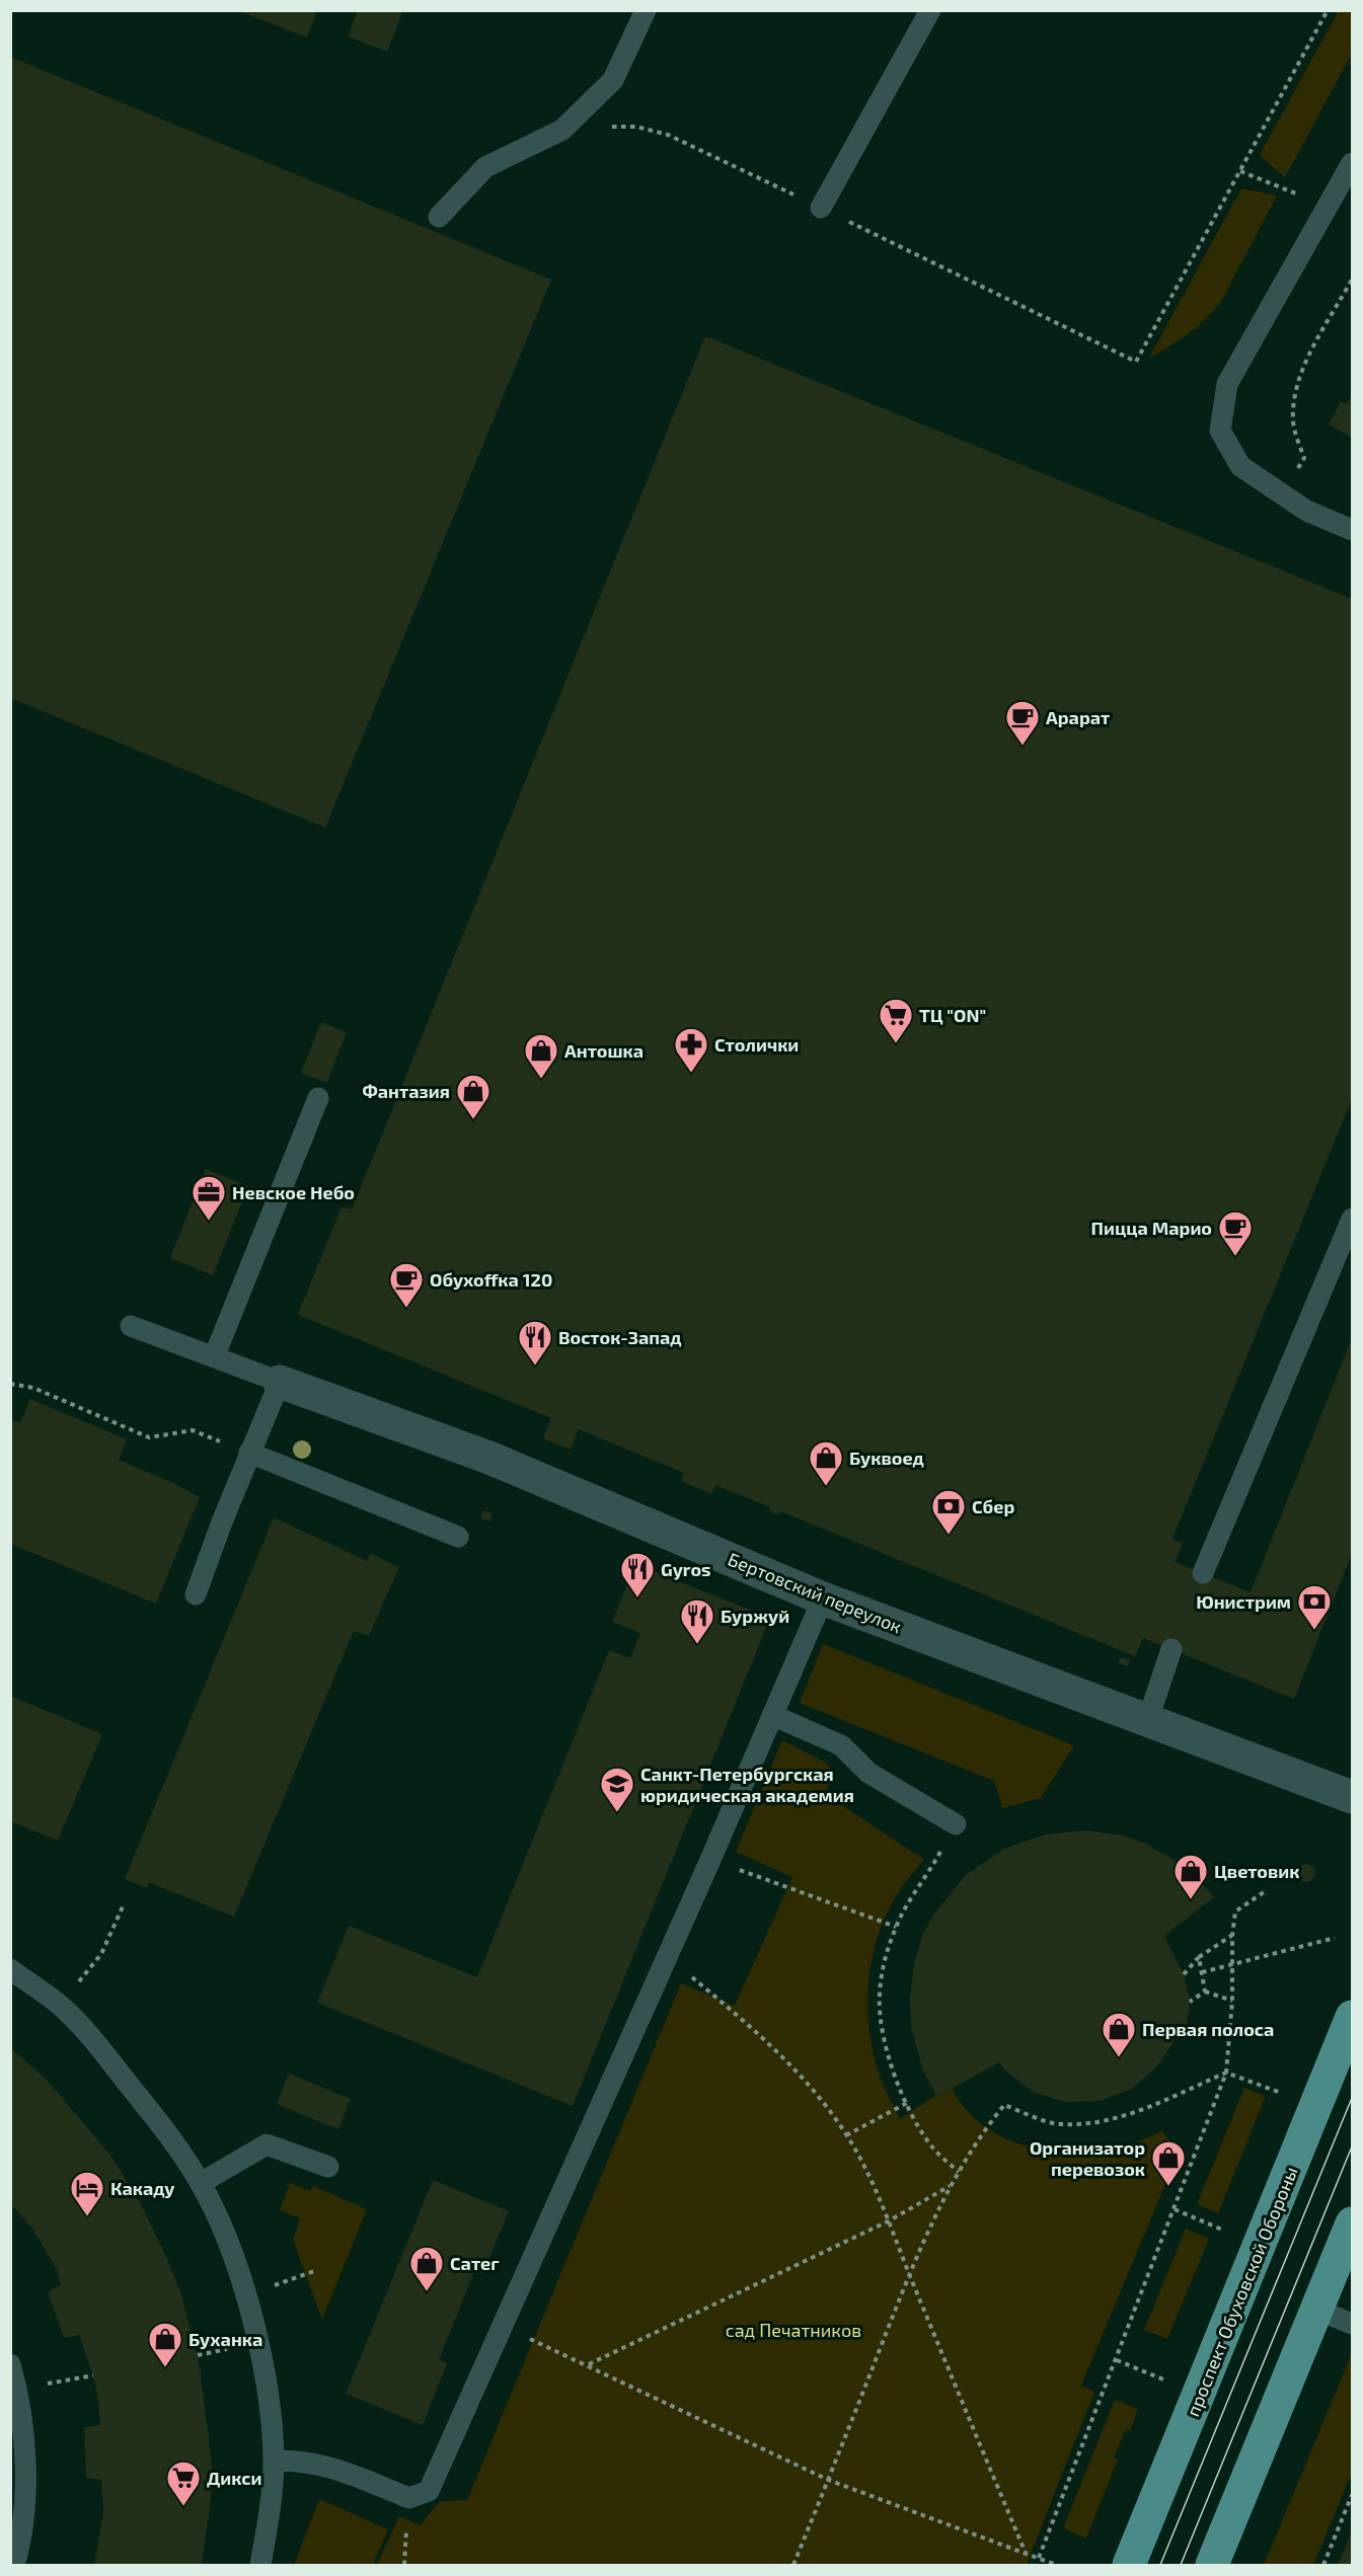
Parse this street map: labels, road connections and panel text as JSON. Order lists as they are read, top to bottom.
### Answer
{
  "streets": {
    "main road": ["проспект Обуховской Обороны"],
    "street": ["Бертовский переулок"]
  },
  "parks": ["сад Печатников"],
  "places": {
    "cafe": ["Арарат", "Пицца Марио", "Обухоffка 120"],
    "supermarket": ["ТЦ \"ON\"", "Дикси"],
    "pharmacy": ["Столички"],
    "shop": [
      "Антошка",
      "Фантазия",
      "Буквоед",
      "Цветовик",
      "Первая полоса",
      "Организатор перевозок",
      "Сатег",
      "Буханка"
    ],
    "office": ["Невское Небо"],
    "restaurant": ["Восток-Запад", "Gyros", "Буржуй"],
    "bank": ["Сбер", "Юнистрим"],
    "school or university": ["Санкт-Петербургская юридическая академия"],
    "hotel": ["Какаду"]
  }
}
